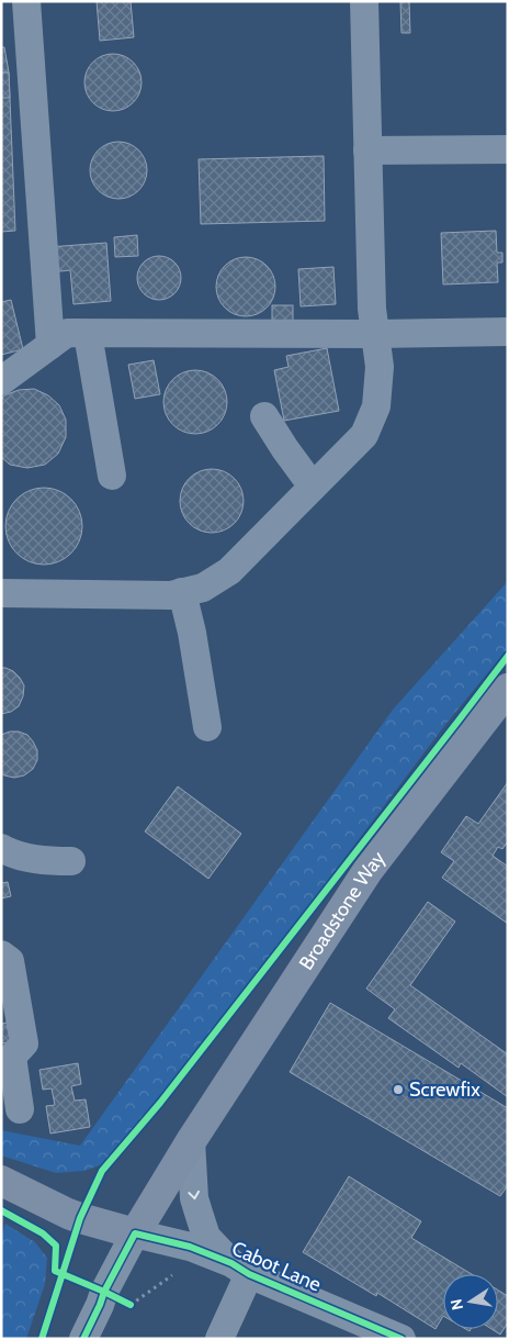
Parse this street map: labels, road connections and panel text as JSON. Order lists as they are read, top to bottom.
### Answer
{
  "streets": {
    "main road": ["Broadstone Way", "Cabot Lane"]
  },
  "crossings": [
    ["Broadstone Way", "Cabot Lane"]
  ],
  "places": ["Screwfix"],
  "north": "left"
}
